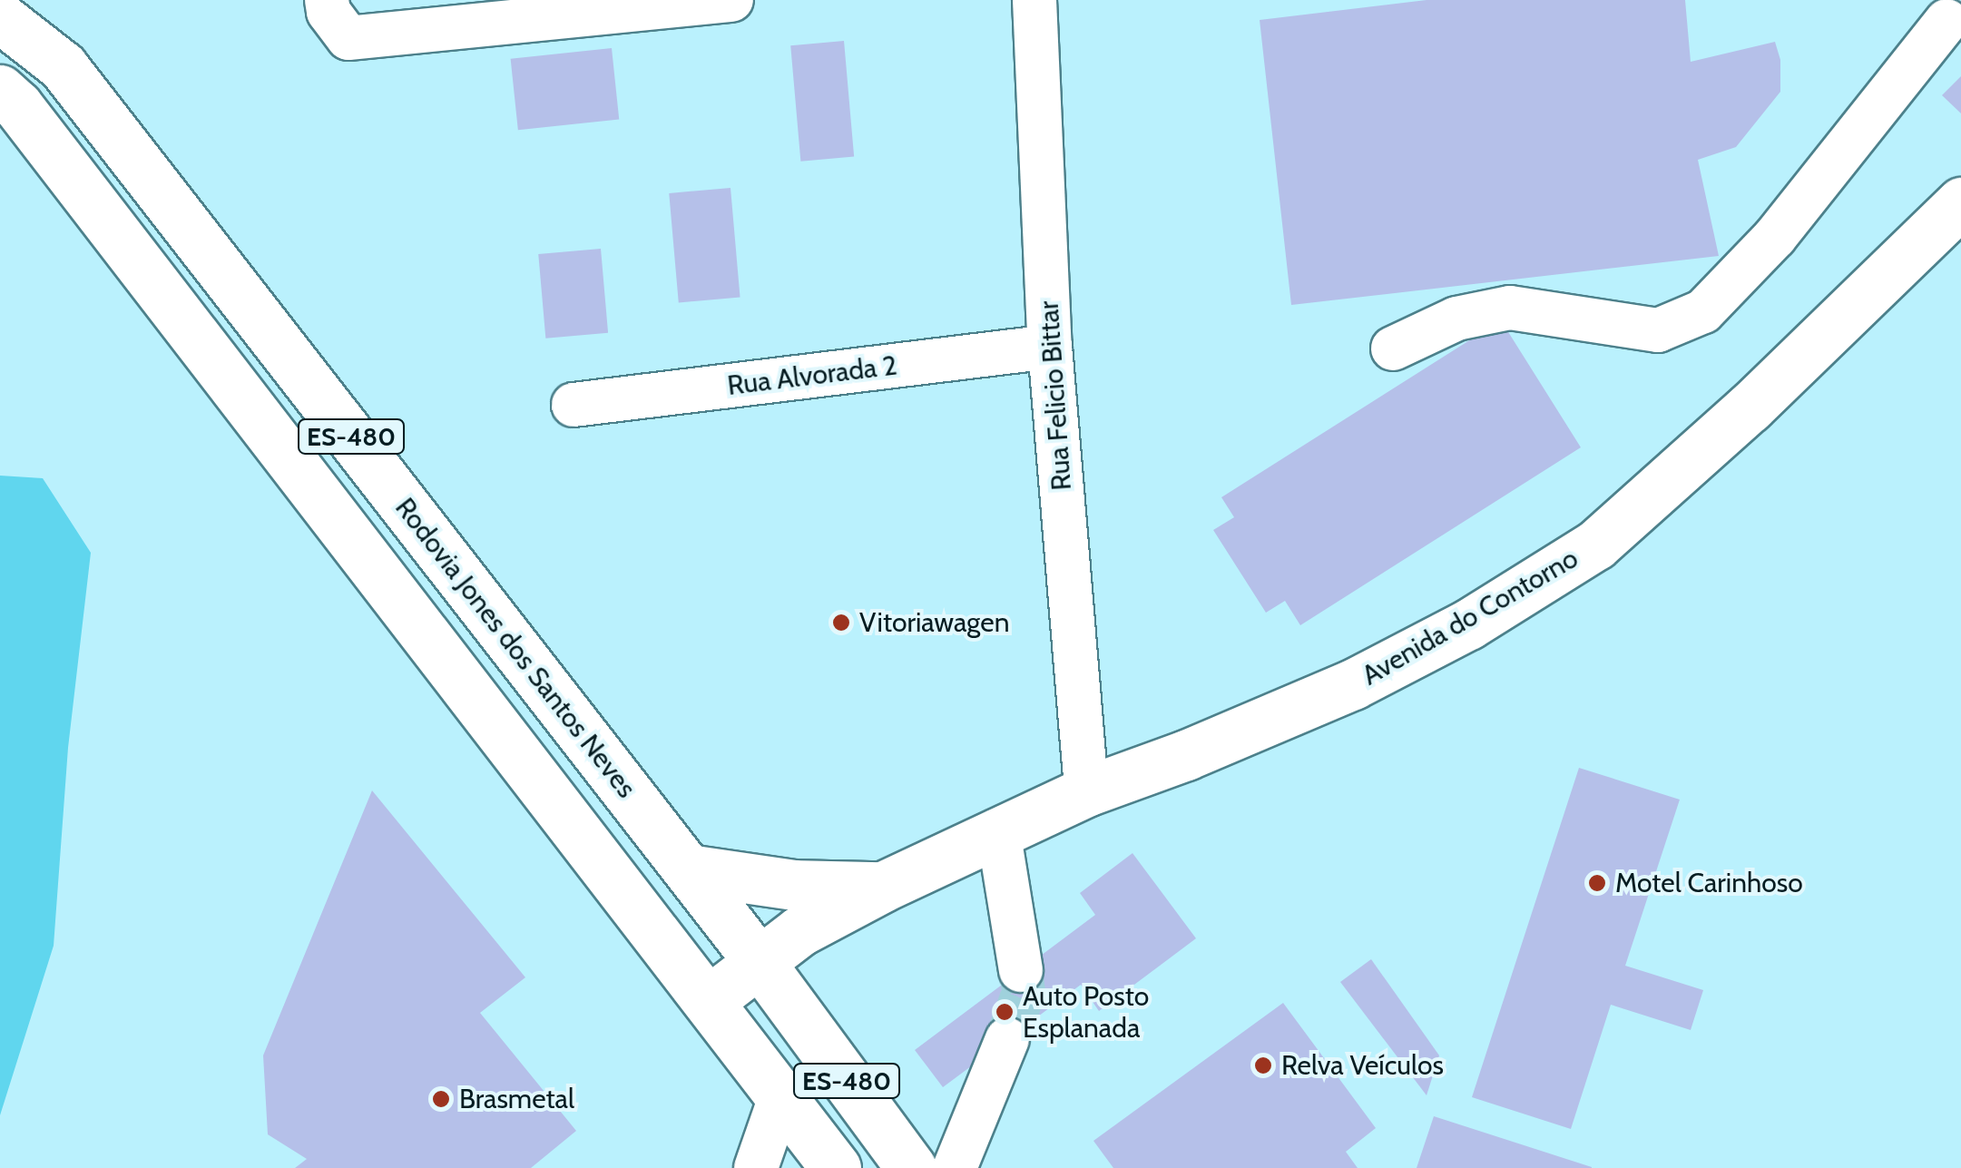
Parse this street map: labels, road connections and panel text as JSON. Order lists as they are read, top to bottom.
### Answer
{
  "streets": {
    "main road": ["ES-480", "Avenida do Contorno", "Rodovia Jones dos Santos Neves"],
    "street": ["Rua Alvorada 2", "Rua Felicio Bittar"]
  },
  "crossings": [
    ["Rua Alvorada 2", "Rua Felicio Bittar"],
    ["Rua Felicio Bittar", "Avenida do Contorno"],
    ["ES-480", "Avenida do Contorno"],
    ["Avenida do Contorno", "Rodovia Jones dos Santos Neves"]
  ],
  "places": [
    "Vitoriawagen",
    "Motel Carinhoso",
    "Auto Posto Esplanada",
    "Relva Veículos",
    "Brasmetal"
  ]
}
